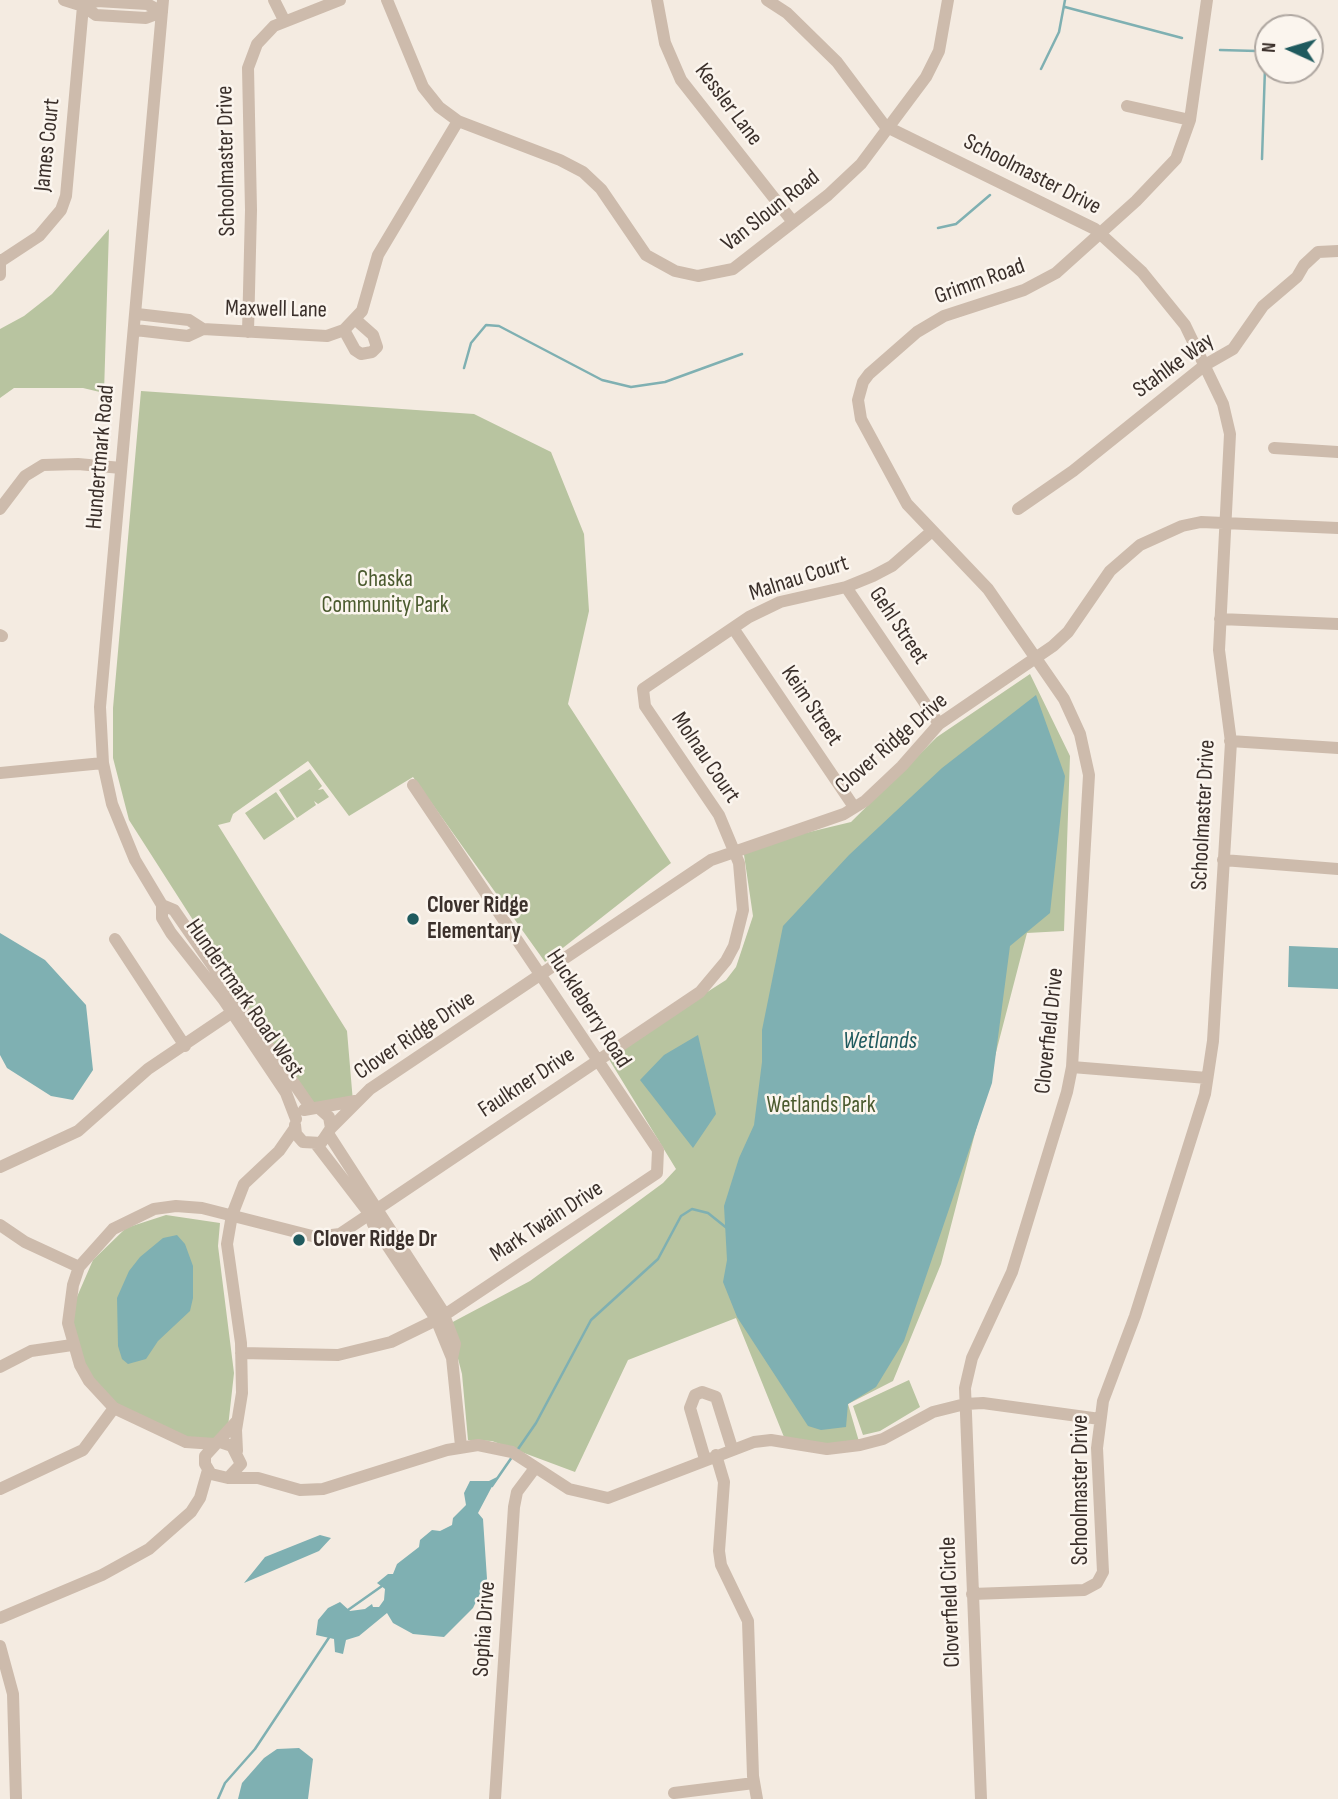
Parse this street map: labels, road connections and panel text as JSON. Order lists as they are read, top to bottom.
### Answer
{
  "streets": {
    "street": [
      "Kessler Lane",
      "James Court",
      "Schoolmaster Drive",
      "Van Sloun Road",
      "Grimm Road",
      "Maxwell Lane",
      "Stahlke Way",
      "Hundertmark Road",
      "Malnau Court",
      "Gehl Street",
      "Keim Street",
      "Clover Ridge Drive",
      "Molnau Court",
      "Hundertmark Road West",
      "Huckleberry Road",
      "Cloverfield Drive",
      "Faulkner Drive",
      "Mark Twain Drive",
      "Cloverfield Circle",
      "Sophia Drive"
    ]
  },
  "crossings": [
    ["Kessler Lane", "Van Sloun Road"],
    ["Schoolmaster Drive", "Van Sloun Road"],
    ["Schoolmaster Drive", "Grimm Road"],
    ["Schoolmaster Drive", "Maxwell Lane"],
    ["Schoolmaster Drive", "Stahlke Way"],
    ["Schoolmaster Drive", "Clover Ridge Drive"],
    ["Schoolmaster Drive", "Cloverfield Circle"],
    ["Van Sloun Road", "Maxwell Lane"],
    ["Grimm Road", "Malnau Court"],
    ["Grimm Road", "Clover Ridge Drive"],
    ["Grimm Road", "Cloverfield Drive"],
    ["Maxwell Lane", "Hundertmark Road"],
    ["Hundertmark Road", "Hundertmark Road West"],
    ["Malnau Court", "Gehl Street"],
    ["Malnau Court", "Keim Street"],
    ["Malnau Court", "Molnau Court"],
    ["Gehl Street", "Clover Ridge Drive"],
    ["Keim Street", "Clover Ridge Drive"],
    ["Clover Ridge Drive", "Molnau Court"],
    ["Clover Ridge Drive", "Hundertmark Road West"],
    ["Clover Ridge Drive", "Huckleberry Road"],
    ["Clover Ridge Drive", "Cloverfield Drive"],
    ["Clover Ridge Drive", "Faulkner Drive"],
    ["Molnau Court", "Faulkner Drive"],
    ["Huckleberry Road", "Faulkner Drive"],
    ["Huckleberry Road", "Mark Twain Drive"],
    ["Cloverfield Drive", "Cloverfield Circle"],
    ["Faulkner Drive", "Mark Twain Drive"]
  ],
  "water": ["Wetlands"],
  "parks": ["Chaska Community Park", "Wetlands Park"],
  "places": ["Clover Ridge Elementary", "Clover Ridge Dr"],
  "north": "left"
}
